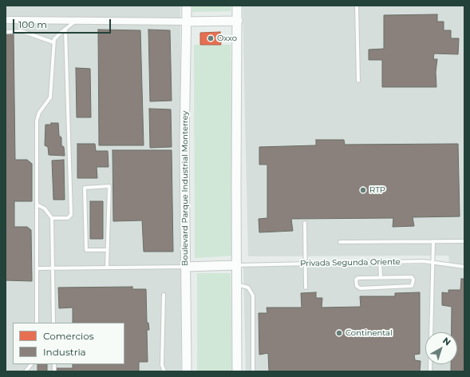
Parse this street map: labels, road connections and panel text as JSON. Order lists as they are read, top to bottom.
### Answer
{
  "streets": {
    "street": ["Boulevard Parque Industrial Monterrey"],
    "lane": ["Privada Segunda Oriente"]
  },
  "places": ["Oxxo", "RTP", "Continental"],
  "legend": ["Comercios", "Industria"],
  "scale_bar": "100 m",
  "north": "top right"
}
